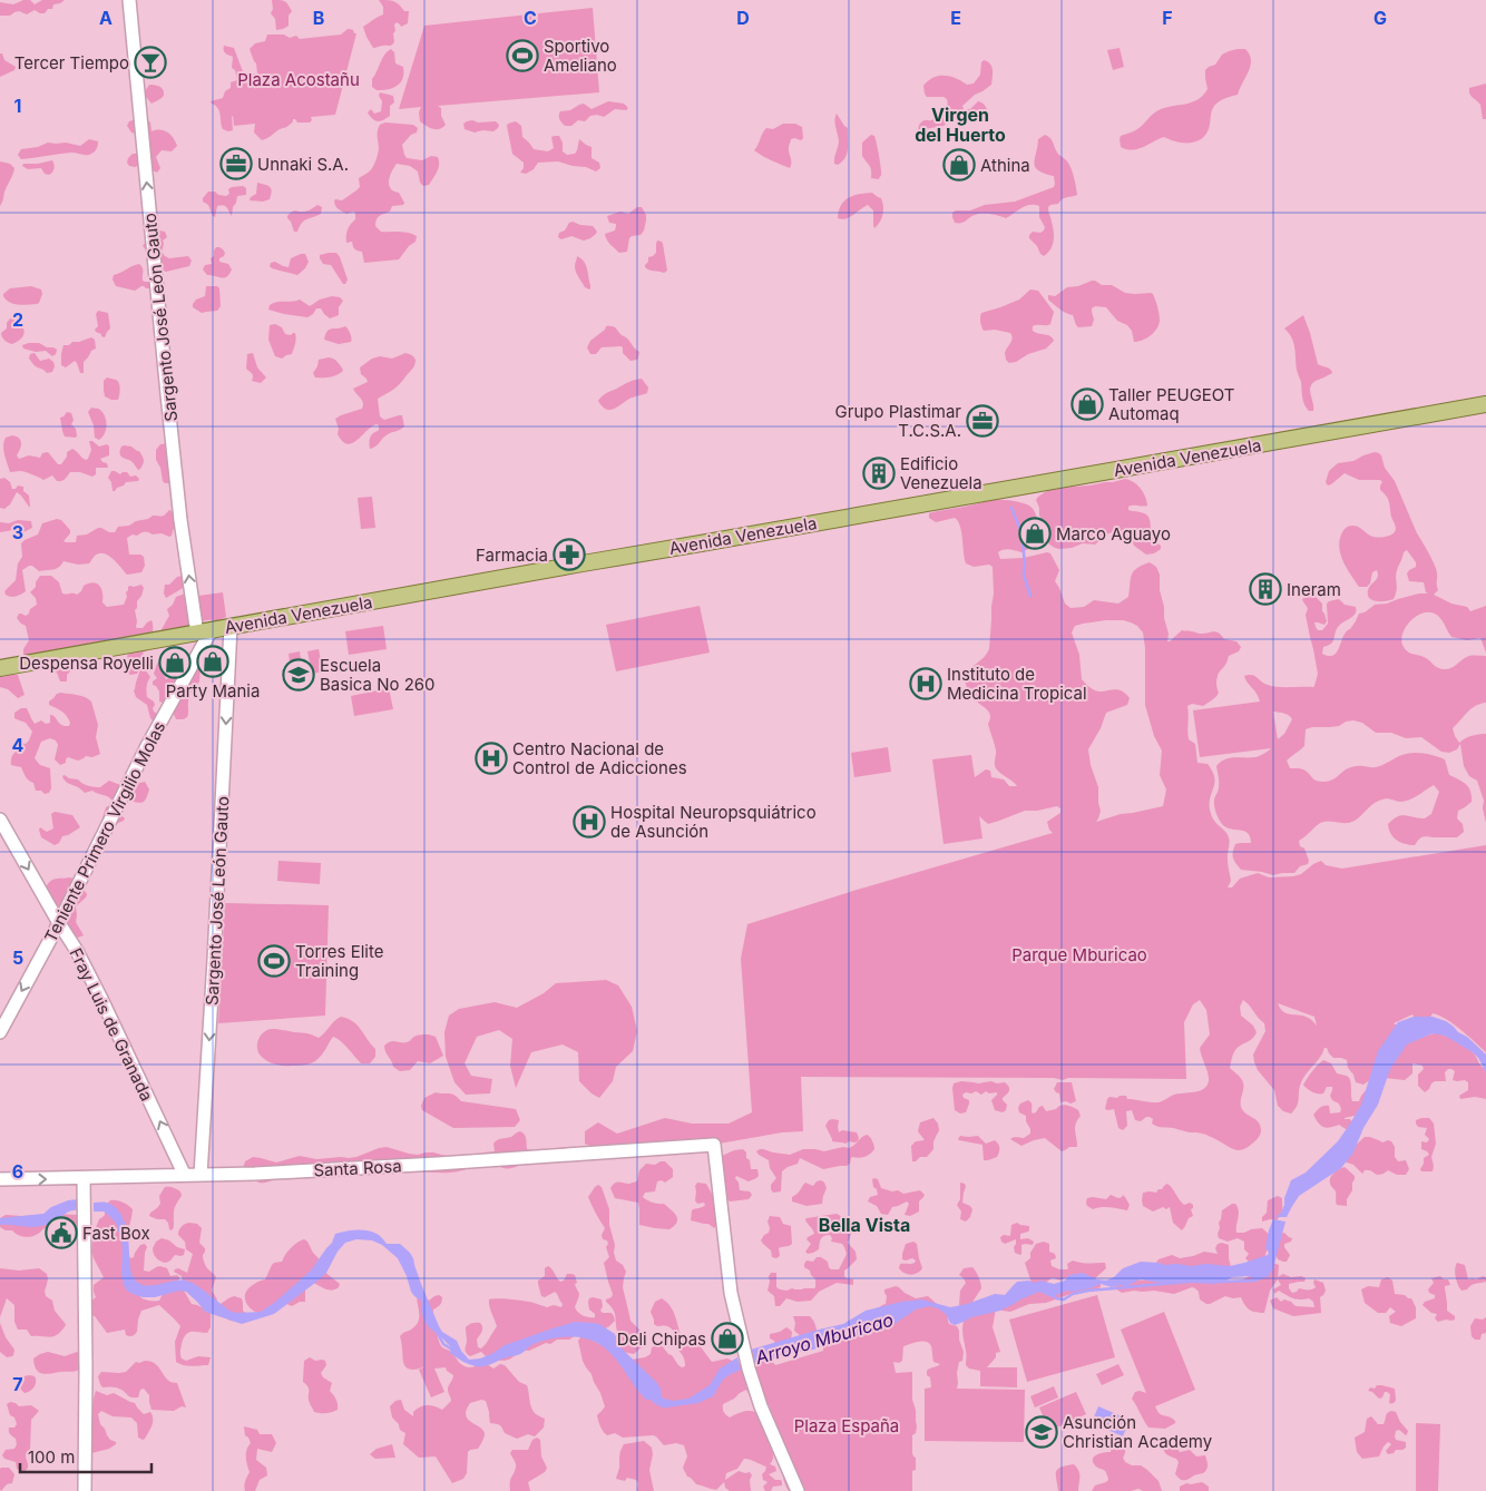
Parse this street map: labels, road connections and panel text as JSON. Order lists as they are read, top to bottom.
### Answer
{
  "streets": {
    "main road": ["Avenida Venezuela"],
    "street": [
      "Sargento José León Gauto",
      "Teniente Primero Virgilio Molas",
      "Fray Luis de Granada",
      "Santa Rosa"
    ]
  },
  "crossings": [
    ["Sargento José León Gauto", "Avenida Venezuela"],
    ["Sargento José León Gauto", "Teniente Primero Virgilio Molas"],
    ["Sargento José León Gauto", "Santa Rosa"],
    ["Avenida Venezuela", "Teniente Primero Virgilio Molas"],
    ["Teniente Primero Virgilio Molas", "Fray Luis de Granada"],
    ["Fray Luis de Granada", "Santa Rosa"]
  ],
  "districts": ["Virgen del Huerto", "Bella Vista"],
  "water": ["Arroyo Mburicao"],
  "parks": ["Plaza Acostañu", "Parque Mburicao", "Plaza España"],
  "places": {
    "sports": ["Sportivo Ameliano", "Torres Elite Training"],
    "bar": ["Tercer Tiempo"],
    "office": ["Unnaki S.A.", "Grupo Plastimar T.C.S.A."],
    "shop": [
      "Athina",
      "Taller PEUGEOT Automaq",
      "Marco Aguayo",
      "Party Mania",
      "Despensa Royelli",
      "Deli Chipas"
    ],
    "building": ["Edificio Venezuela", "Ineram"],
    "pharmacy": ["Farmacia"],
    "school or university": ["Escuela Basica No 260", "Asunción Christian Academy"],
    "hospital": ["Instituto de Medicina Tropical", "Centro Nacional de Control de Adicciones", "Hospital Neuropsquiátrico de Asunción"],
    "public building": ["Fast Box"]
  },
  "scale_bar": "100 m",
  "grid": {
    "columns": [
      "A",
      "B",
      "C",
      "D",
      "E",
      "F",
      "G"
    ],
    "rows": [
      "1",
      "2",
      "3",
      "4",
      "5",
      "6",
      "7"
    ]
  }
}
